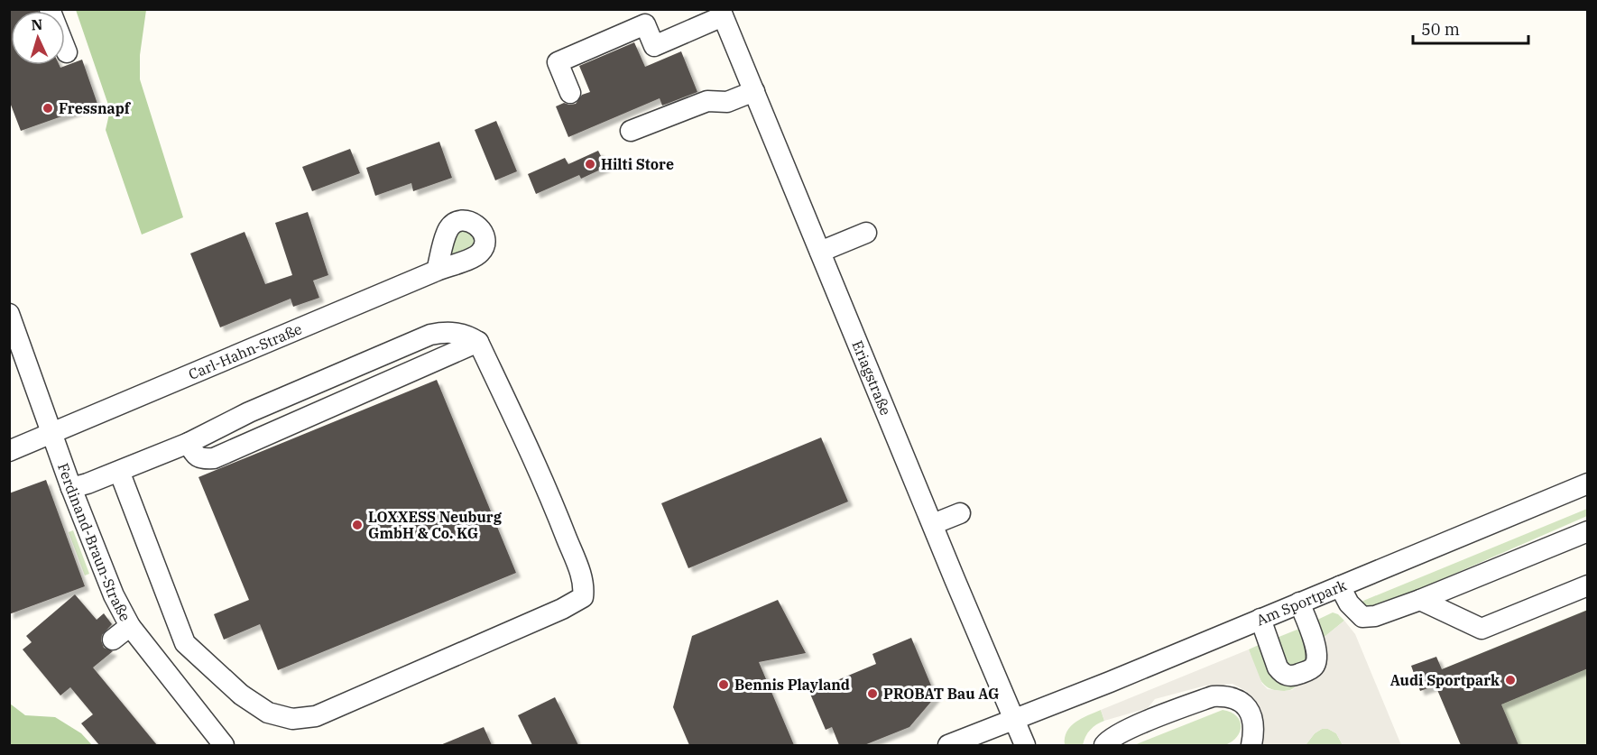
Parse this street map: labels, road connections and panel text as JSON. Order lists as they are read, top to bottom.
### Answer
{
  "streets": {
    "street": [
      "Carl-Hahn-Straße",
      "Eriagstraße",
      "Ferdinand-Braun-Straße",
      "Am Sportpark"
    ]
  },
  "crossings": [
    ["Carl-Hahn-Straße", "Ferdinand-Braun-Straße"],
    ["Eriagstraße", "Am Sportpark"]
  ],
  "places": [
    "Fressnapf",
    "Hilti Store",
    "LOXXESS Neuburg GmbH & Co. KG",
    "Audi Sportpark",
    "Bennis Playland",
    "PROBAT Bau AG"
  ],
  "scale_bar": "50 m",
  "north": "top"
}
